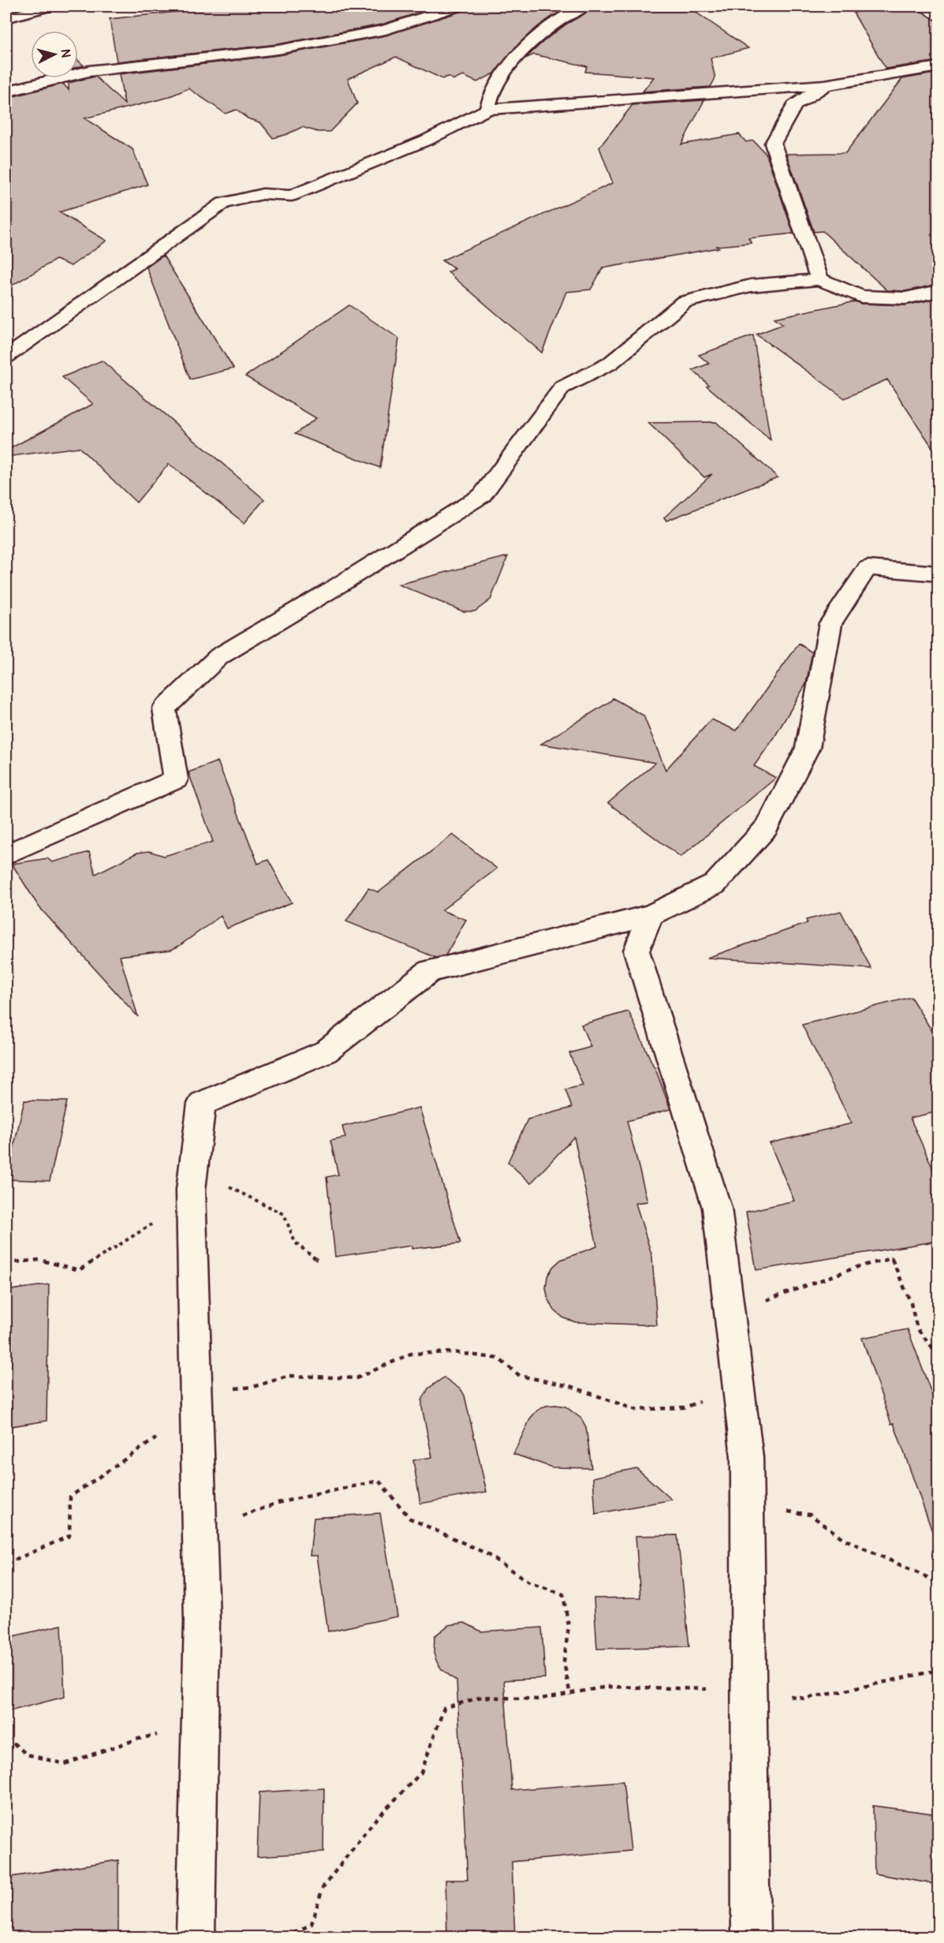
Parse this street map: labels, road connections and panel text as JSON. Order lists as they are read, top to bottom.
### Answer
{
  "north": "right"
}
